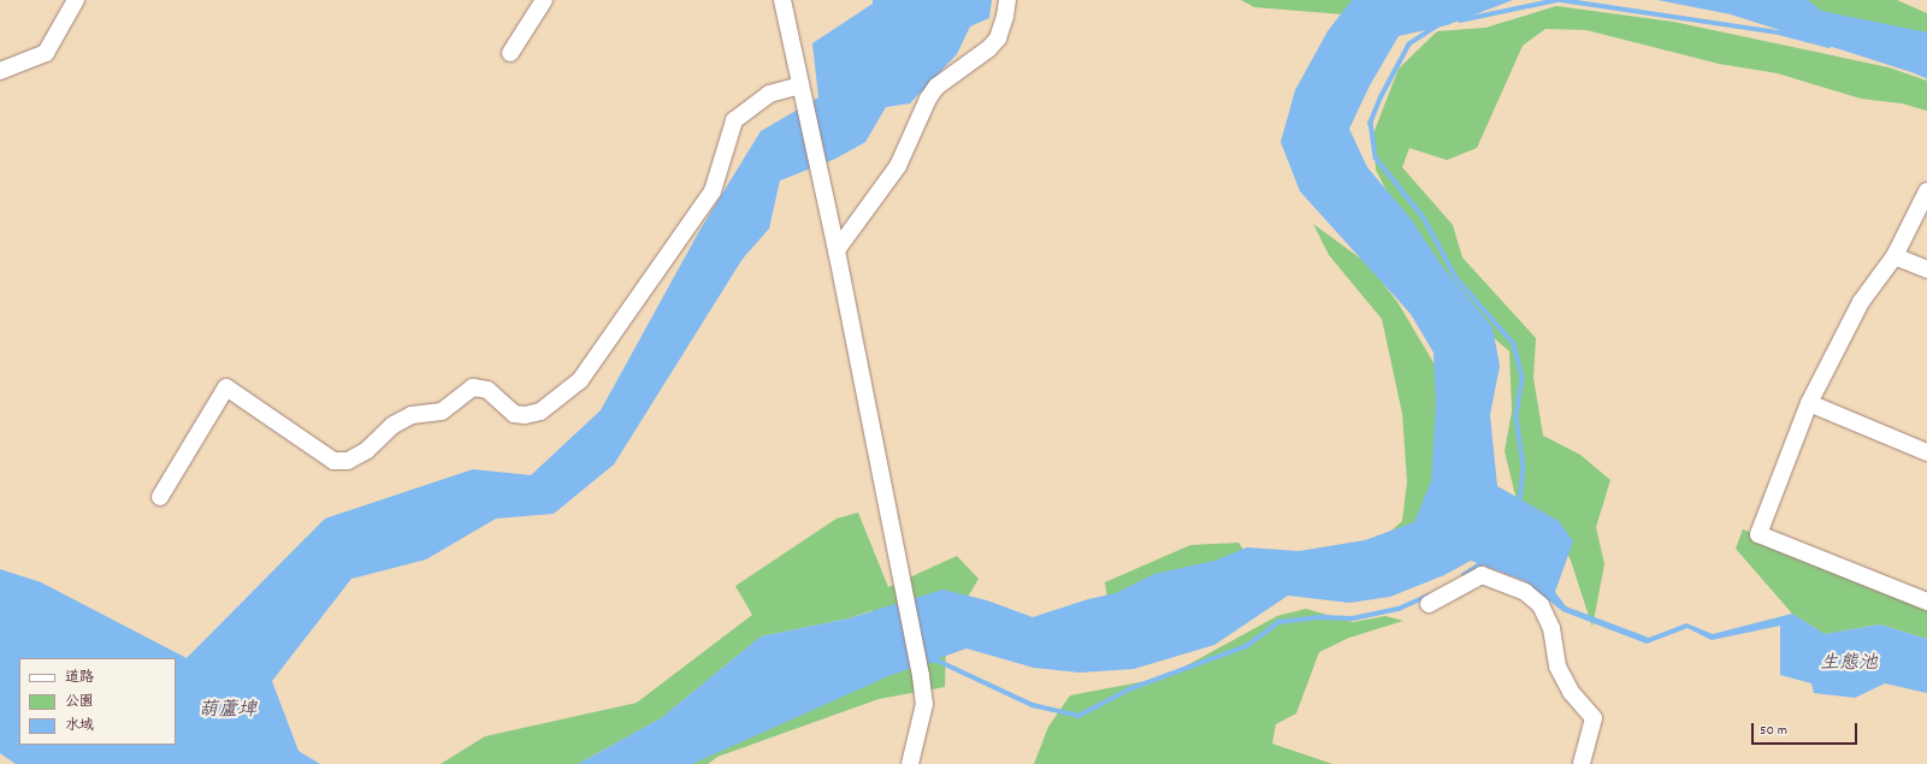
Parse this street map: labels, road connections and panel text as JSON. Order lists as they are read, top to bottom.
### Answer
{
  "water": ["生態池", "葫蘆埤"],
  "legend": ["道路", "公園", "水域"],
  "scale_bar": "50 m"
}
